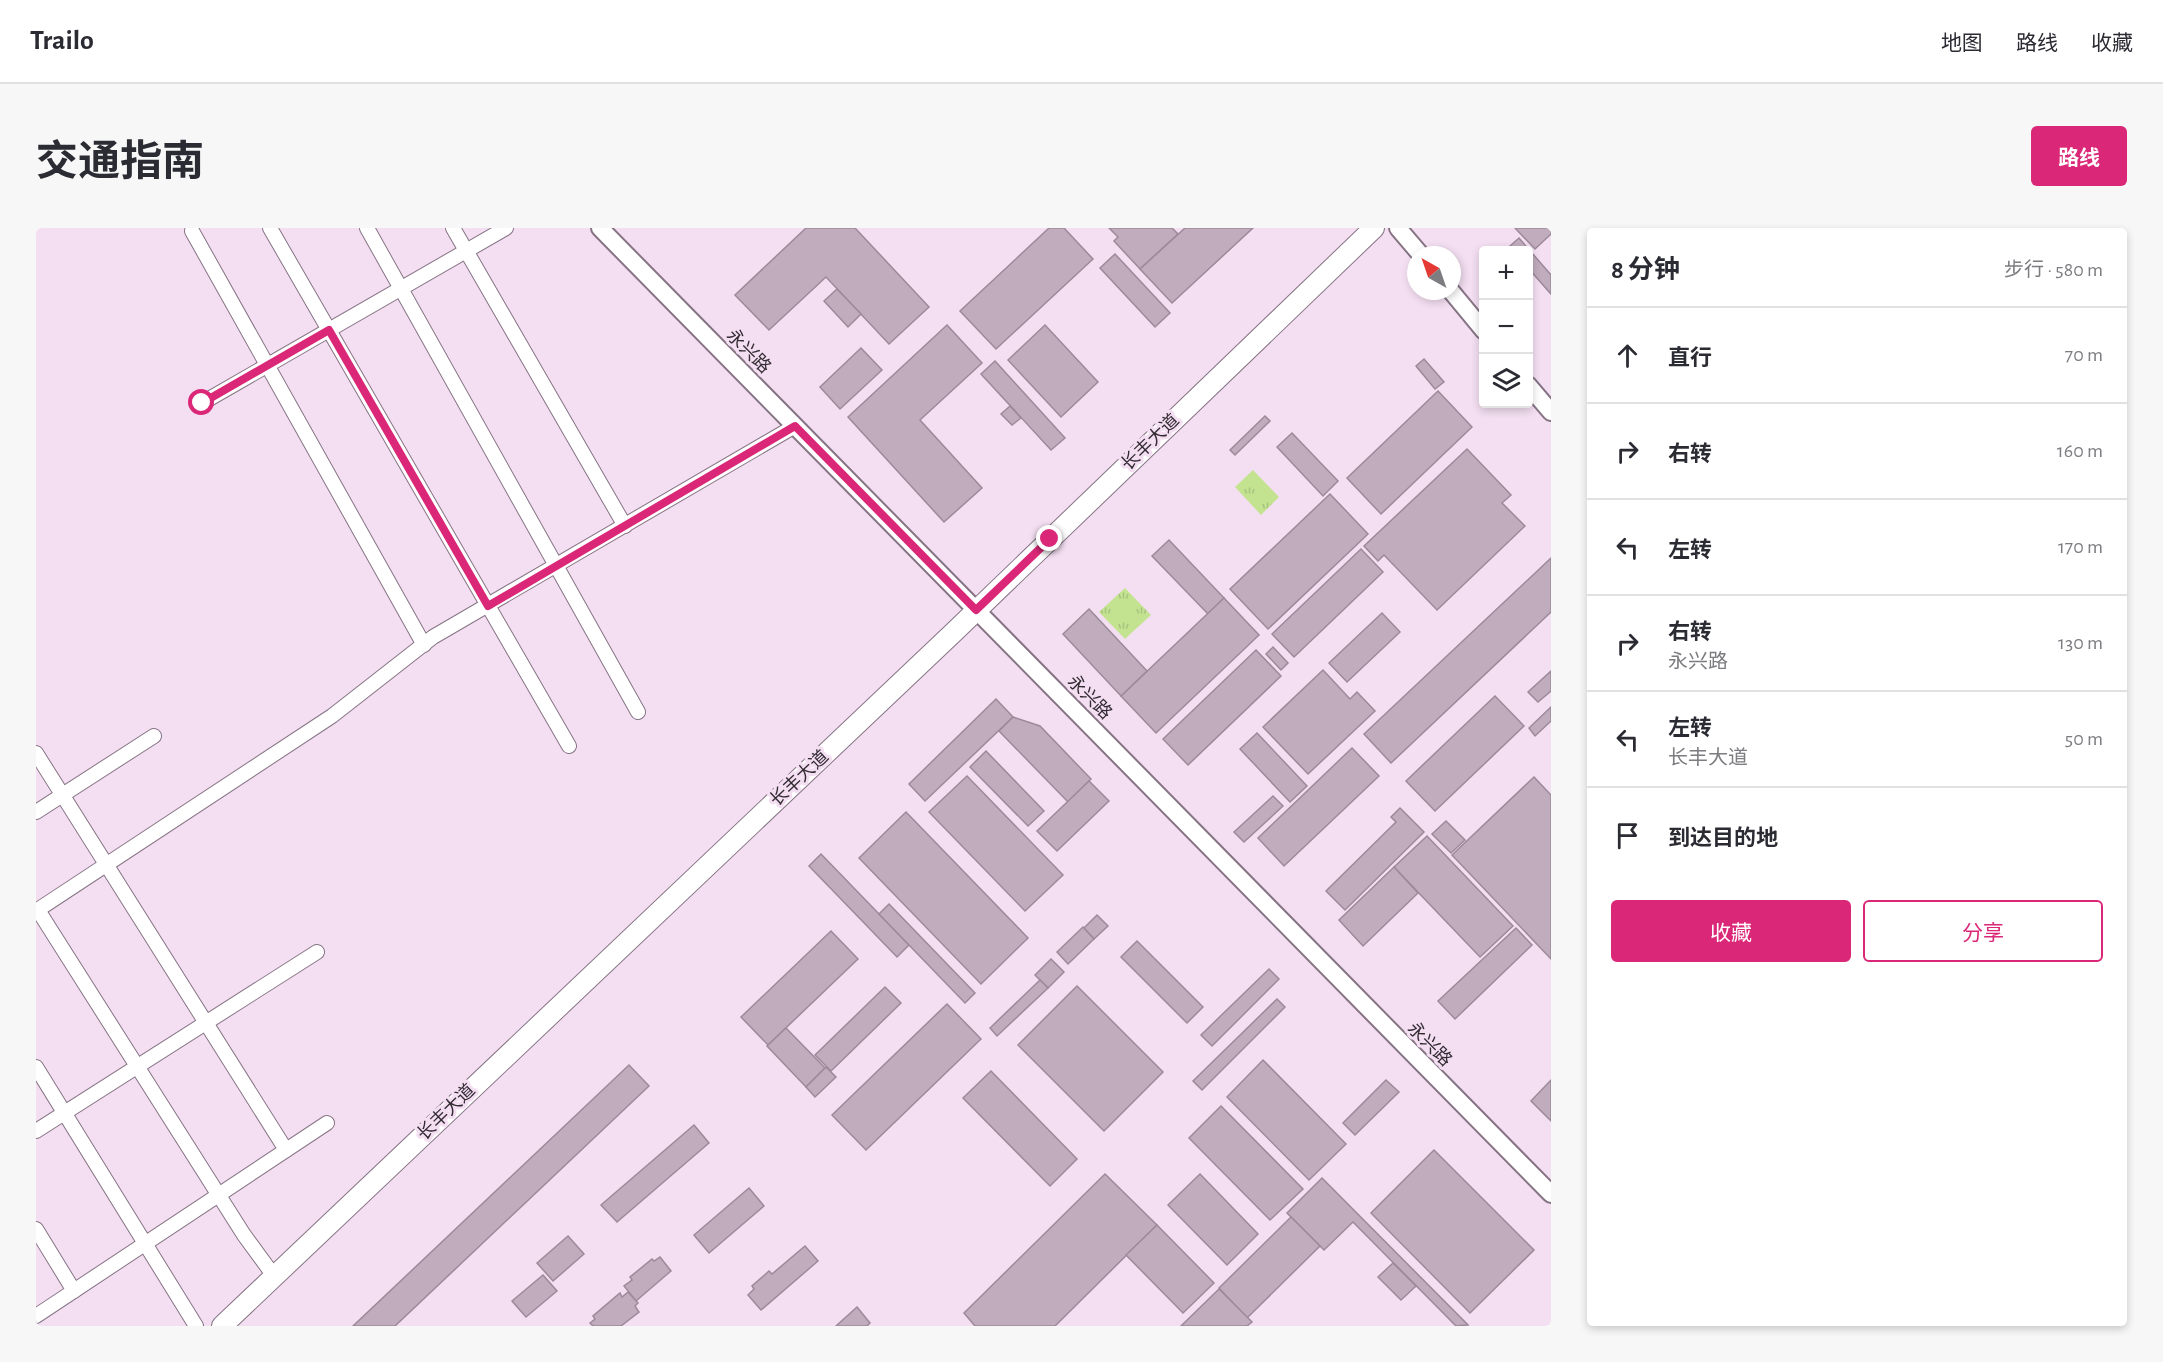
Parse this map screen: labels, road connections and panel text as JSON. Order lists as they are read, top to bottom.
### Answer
{
  "streets": {
    "main road": ["长丰大道"],
    "street": ["永兴路"]
  },
  "crossings": [
    ["永兴路", "长丰大道"]
  ],
  "north": "top left",
  "page": {
    "header": "Trailo",
    "nav": ["地图", "路线", "收藏"],
    "title": "交通指南",
    "buttons": [
      "路线",
      ["收藏", "分享"]
    ],
    "heading": ["8 分钟", "步行 · 580 m"],
    "map_buttons": ["+", "−"],
    "list": [
      ["直行", "70 m"],
      ["右转", "160 m"],
      ["左转", "170 m"],
      ["右转", "永兴路", "130 m"],
      ["左转", "长丰大道", "50 m"],
      "到达目的地"
    ]
  }
}
